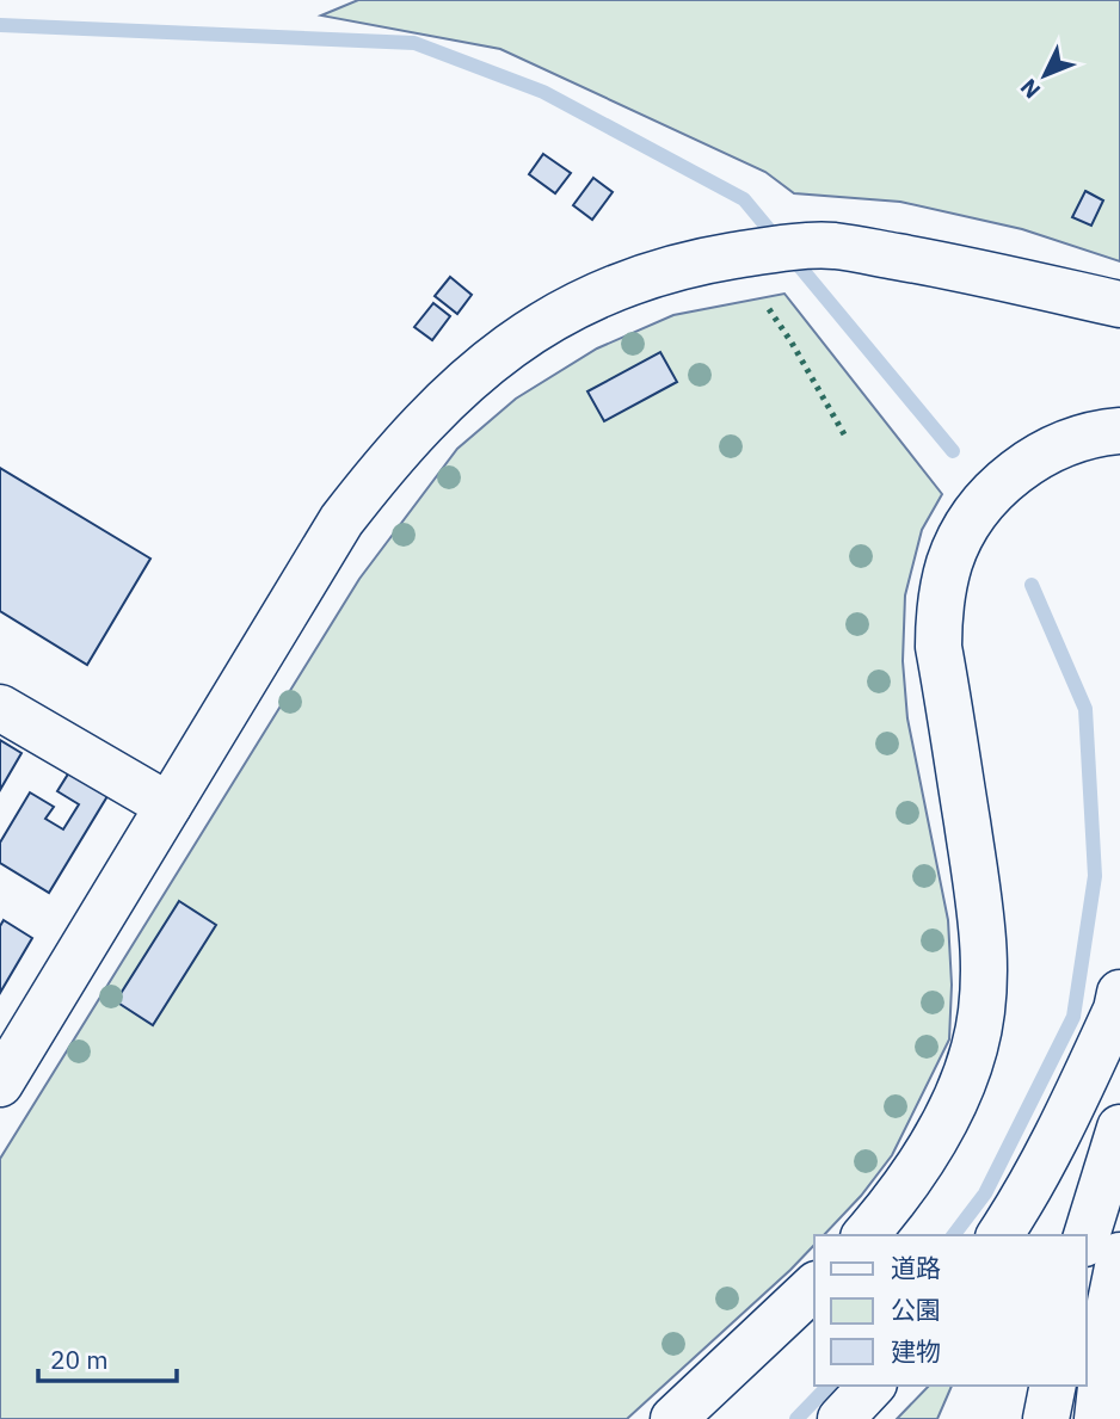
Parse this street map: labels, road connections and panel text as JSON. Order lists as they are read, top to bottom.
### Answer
{
  "legend": ["道路", "公園", "建物"],
  "scale_bar": "20 m",
  "north": "bottom left"
}
